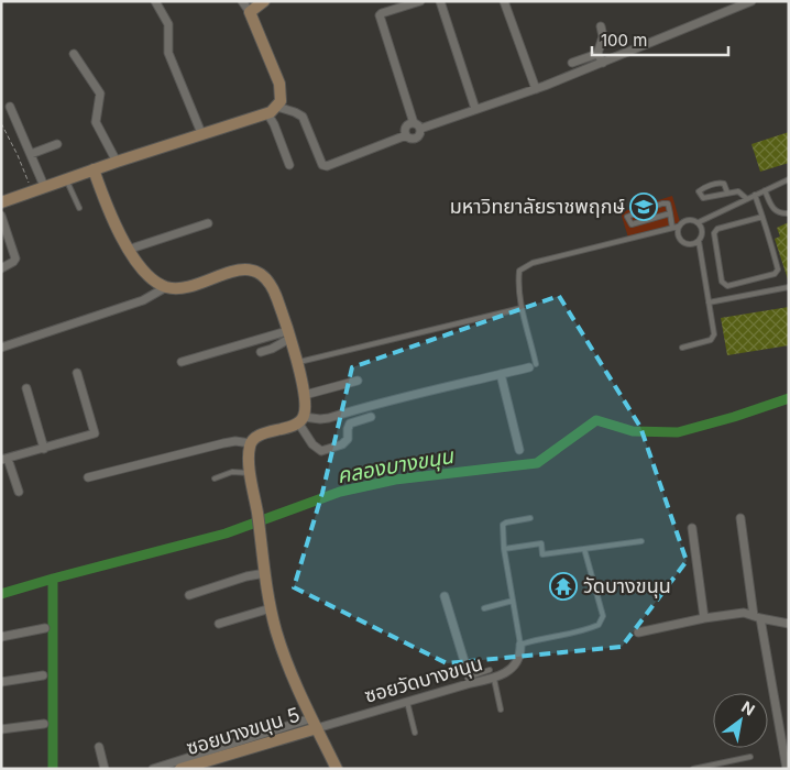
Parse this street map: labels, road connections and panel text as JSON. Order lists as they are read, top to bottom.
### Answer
{
  "streets": {
    "street": ["ซอยวัดบางขนุน", "ซอยบางขนุน 5"]
  },
  "crossings": [
    ["ซอยวัดบางขนุน", "ซอยบางขนุน 5"]
  ],
  "water": ["คลองบางขนุน"],
  "places": {
    "school or university": ["มหาวิทยาลัยราชพฤกษ์"],
    "temple": ["วัดบางขนุน"]
  },
  "scale_bar": "100 m",
  "north": "top right"
}
